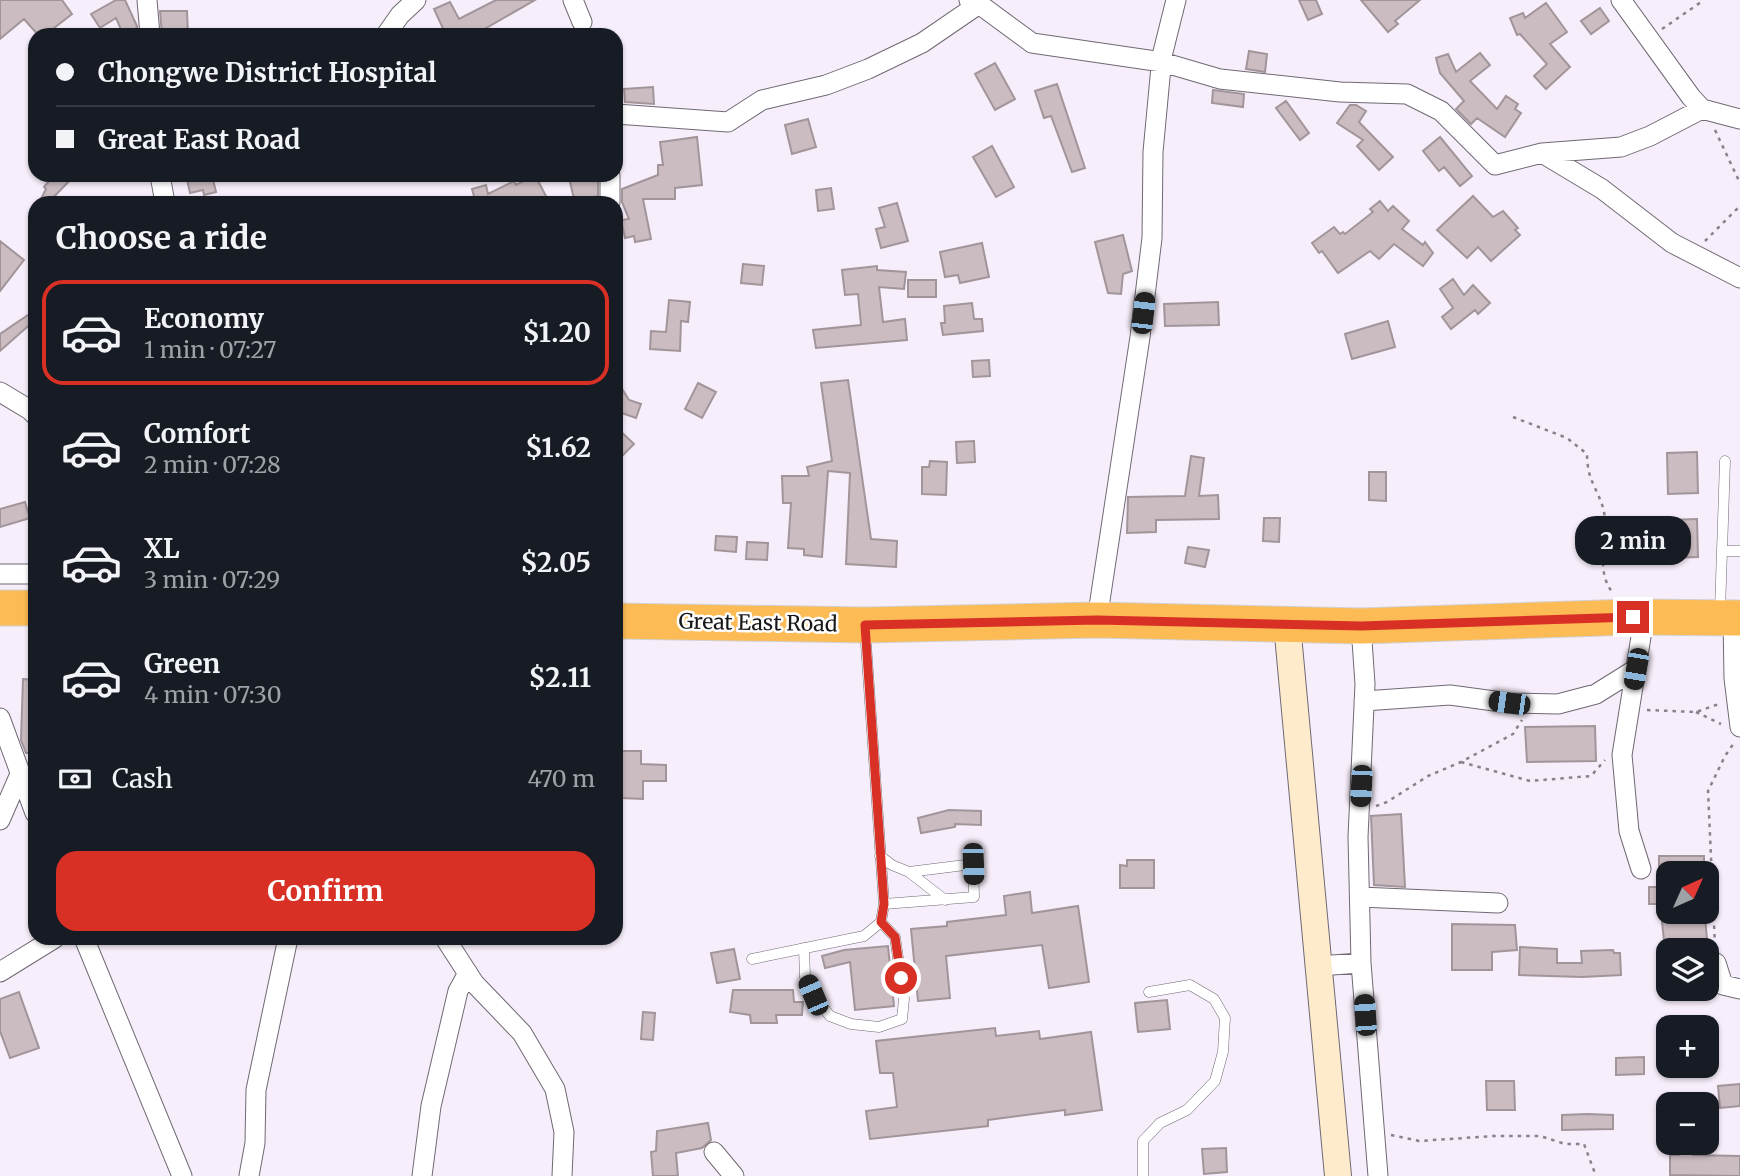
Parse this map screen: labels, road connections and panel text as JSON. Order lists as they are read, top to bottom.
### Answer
{
  "streets": {
    "highway": ["Great East Road"]
  },
  "north": "top right",
  "page": {
    "banner": ["Chongwe District Hospital", "Great East Road"],
    "heading": "Choose a ride",
    "list": [
      {
        "name": "Economy",
        "note": "1 min · 07:27",
        "value": "$1.20"
      },
      {
        "name": "Comfort",
        "note": "2 min · 07:28",
        "value": "$1.62"
      },
      {
        "name": "XL",
        "note": "3 min · 07:29",
        "value": "$2.05"
      },
      {
        "name": "Green",
        "note": "4 min · 07:30",
        "value": "$2.11"
      }
    ],
    "bubble": "2 min",
    "pay": ["Cash", "470 m"],
    "buttons": "Confirm",
    "map_buttons": ["+", "−"]
  }
}
